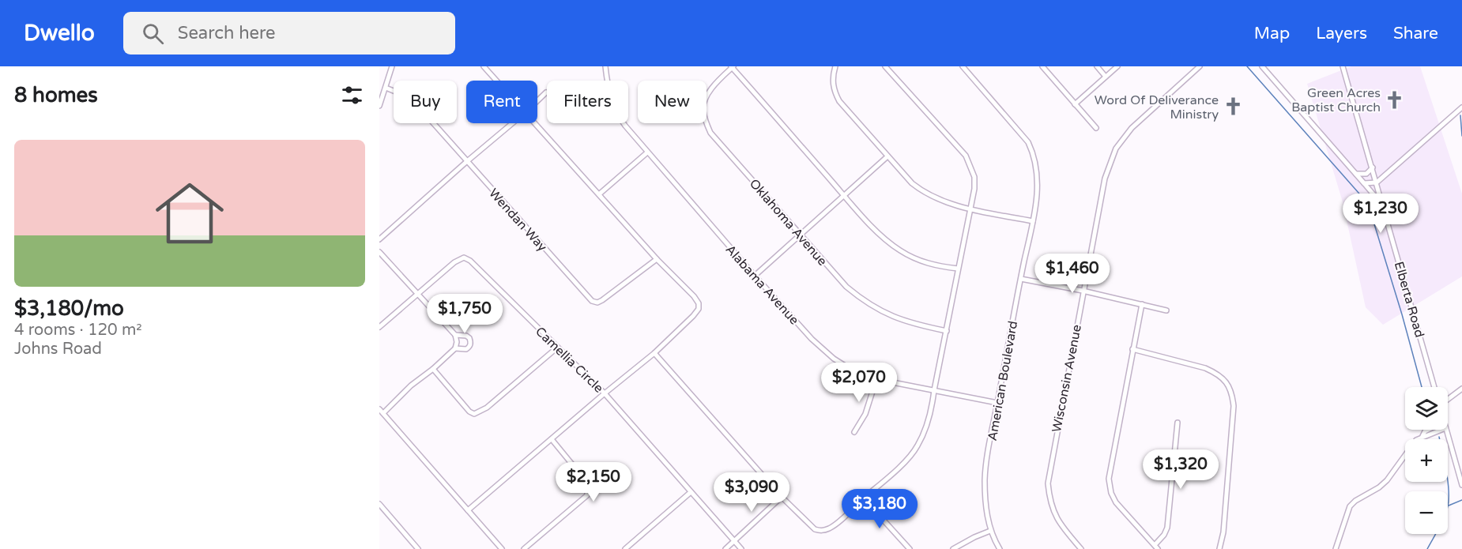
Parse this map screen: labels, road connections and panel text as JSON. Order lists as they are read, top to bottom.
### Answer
{
  "streets": {
    "street": [
      "Wendan Way",
      "Oklahoma Avenue",
      "Alabama Avenue",
      "Elberta Road",
      "Camellia Circle",
      "Wisconsin Avenue",
      "American Boulevard"
    ]
  },
  "crossings": [
    ["Alabama Avenue", "American Boulevard"]
  ],
  "places": {
    "church": ["Green Acres Baptist Church", "Word Of Deliverance Ministry"]
  },
  "page": {
    "header": "Dwello",
    "search": "Search here",
    "nav": ["Map", "Layers", "Share"],
    "heading": "8 homes",
    "chip": [
      "Buy",
      "Rent",
      "Filters",
      "New"
    ],
    "list": [
      {
        "name": "$3,180/mo",
        "note": "4 rooms · 120 m² · Johns Road"
      }
    ],
    "price": [
      "$1,230",
      "$1,460",
      "$1,750",
      "$2,070",
      "$1,320",
      "$2,150",
      "$3,090",
      "$3,180"
    ],
    "map_buttons": ["+", "−"]
  }
}
